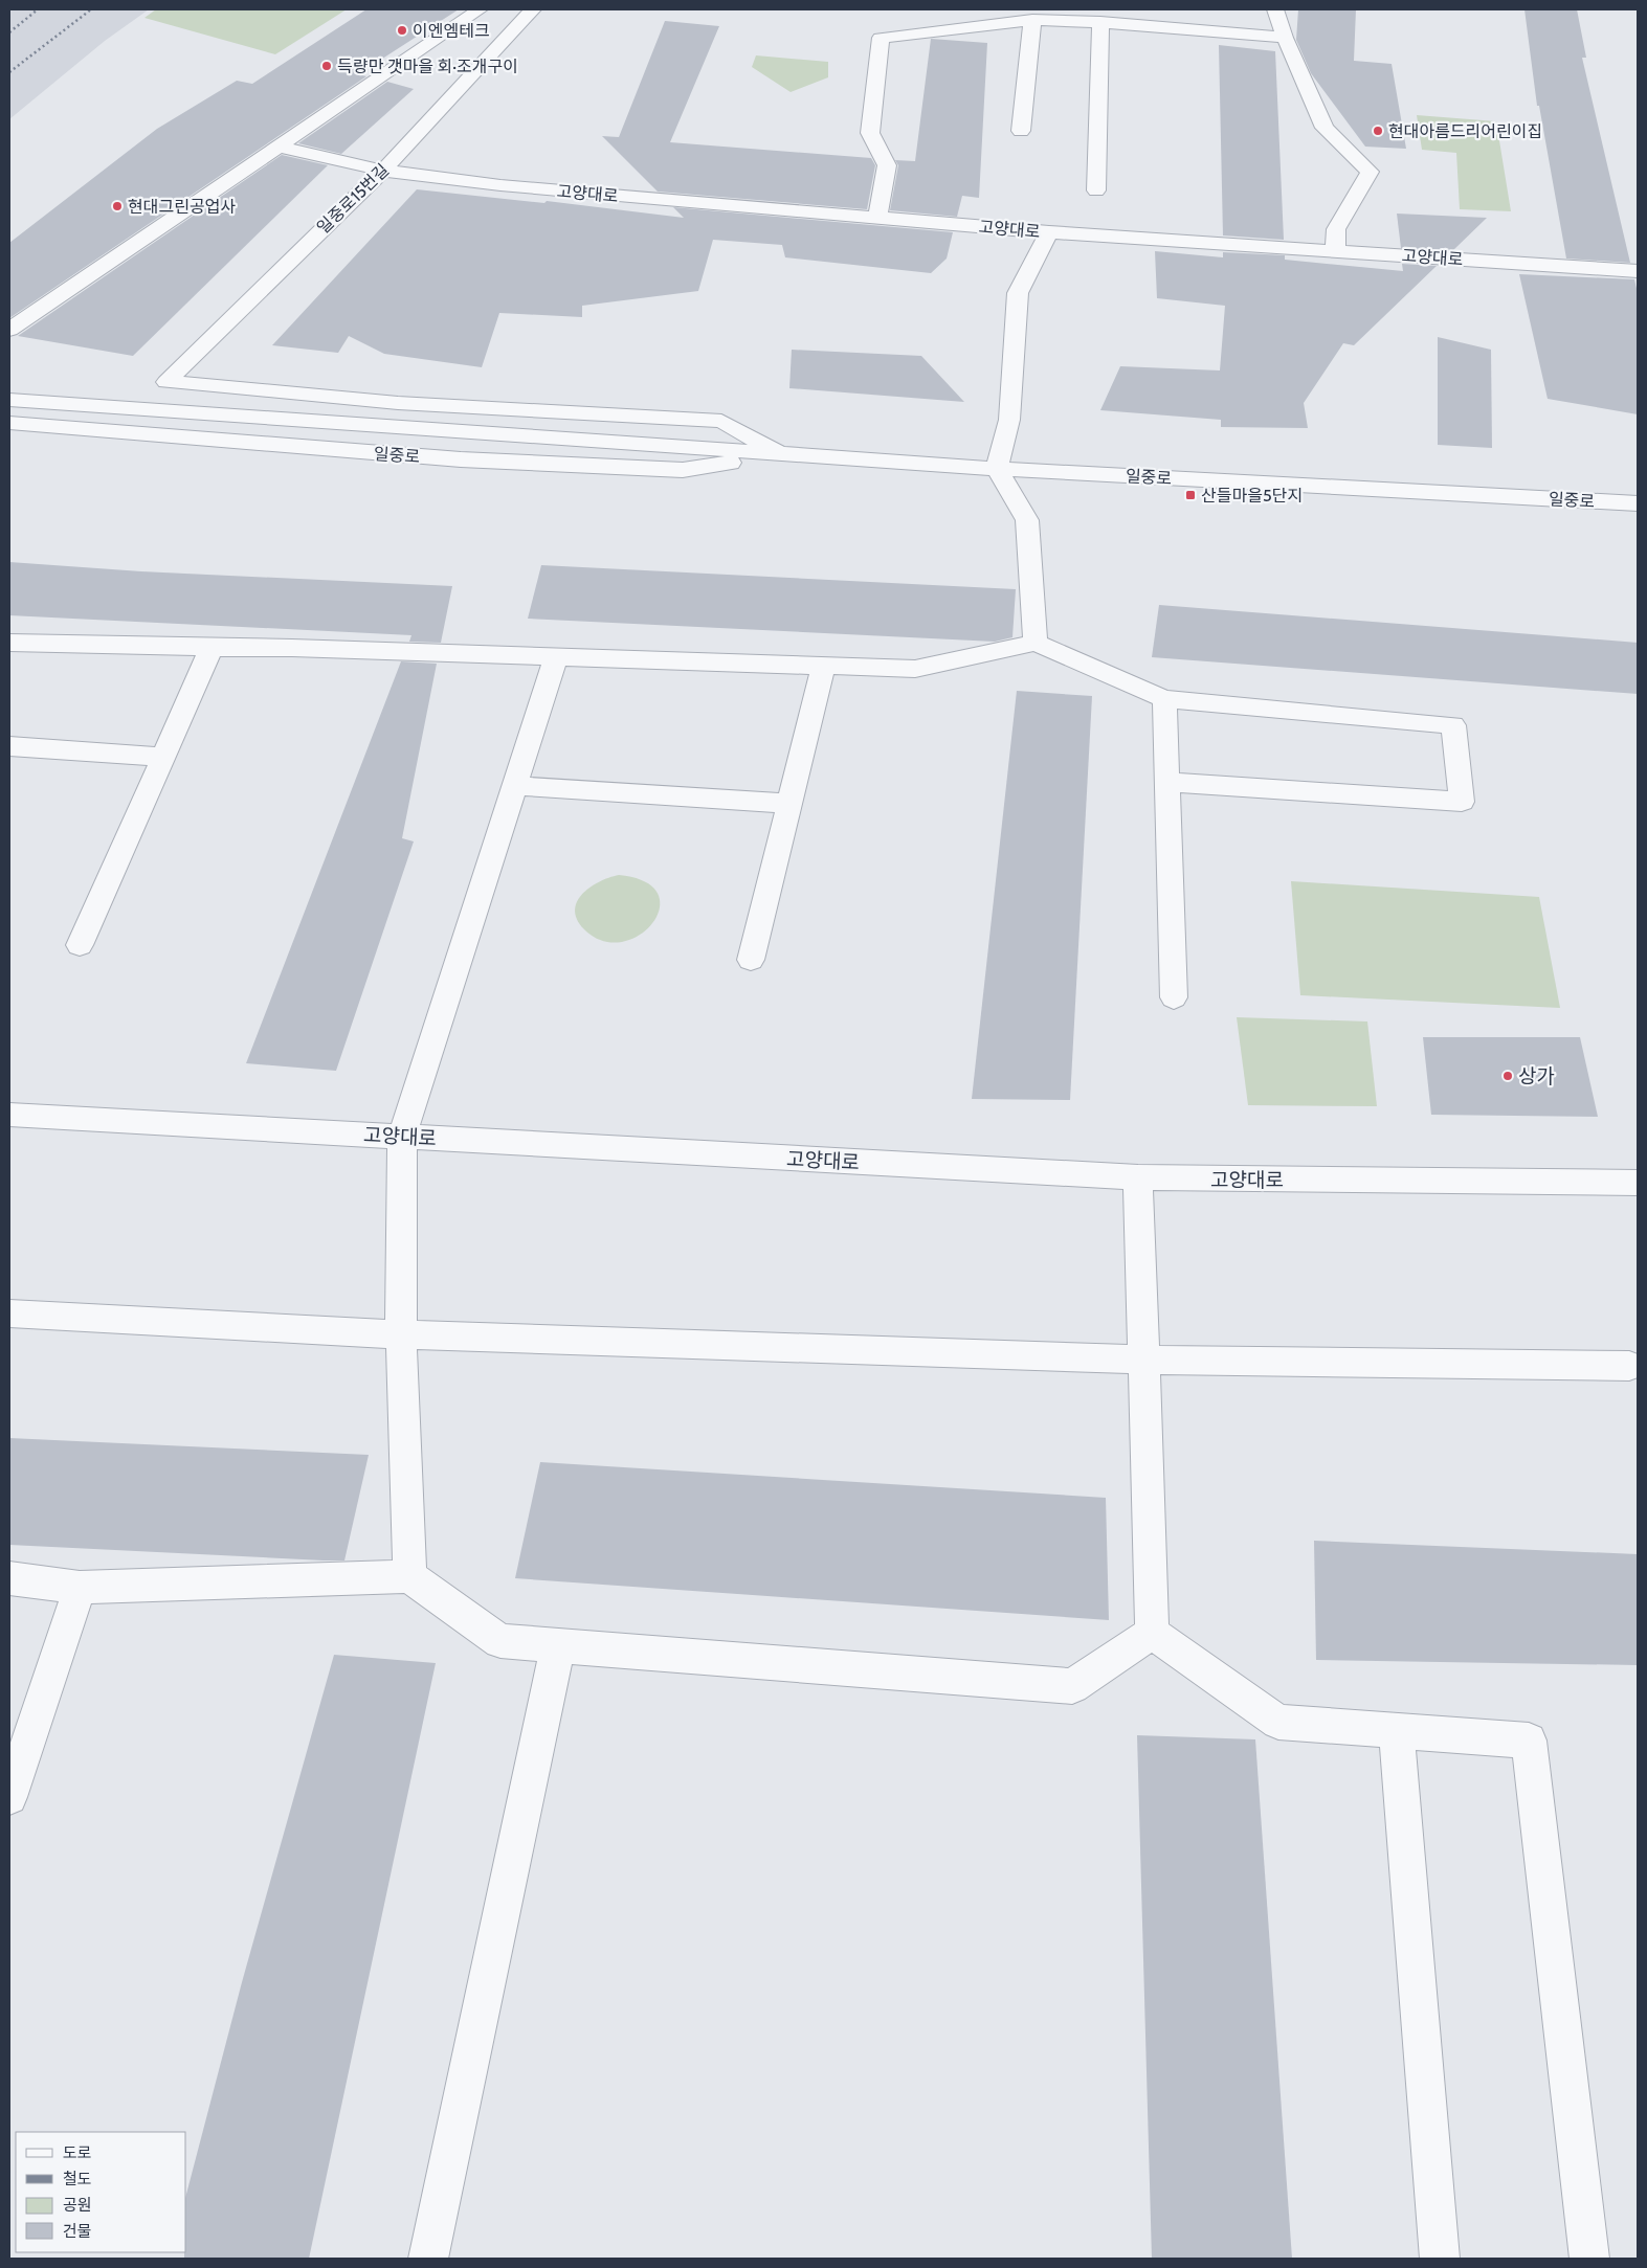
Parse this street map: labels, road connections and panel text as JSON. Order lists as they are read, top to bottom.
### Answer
{
  "streets": {
    "street": ["고양대로", "일중로15번길", "일중로"]
  },
  "crossings": [
    ["고양대로", "일중로15번길"],
    ["일중로15번길", "일중로"]
  ],
  "places": {
    "other": [
      "이엔엠테크",
      "득량만 갯마을 회·조개구이",
      "현대아름드리어린이집",
      "현대그린공업사",
      "상가"
    ],
    "transit": ["산들마을5단지"]
  },
  "legend": [
    "도로",
    "철도",
    "공원",
    "건물"
  ]
}
